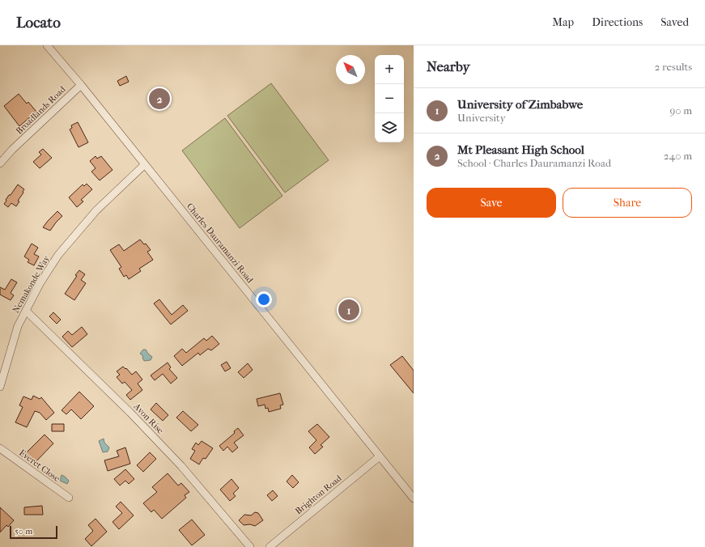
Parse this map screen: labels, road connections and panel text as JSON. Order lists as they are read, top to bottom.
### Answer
{
  "streets": {
    "street": [
      "Broadlands Road",
      "Charles Dauramanzi Road",
      "Nemakonde Way",
      "Avon Rise",
      "Everet Close",
      "Brighton Road"
    ]
  },
  "crossings": [
    ["Broadlands Road", "Charles Dauramanzi Road"],
    ["Charles Dauramanzi Road", "Nemakonde Way"],
    ["Charles Dauramanzi Road", "Brighton Road"],
    ["Nemakonde Way", "Avon Rise"]
  ],
  "scale_bar": "50 m",
  "north": "top left",
  "page": {
    "header": "Locato",
    "nav": ["Map", "Directions", "Saved"],
    "heading": ["Nearby", "2 results"],
    "map_buttons": ["+", "−"],
    "pins": ["2", "1"],
    "list": [
      {
        "mark": "1",
        "name": "University of Zimbabwe",
        "note": "University",
        "value": "90 m"
      },
      {
        "mark": "2",
        "name": "Mt Pleasant High School",
        "note": "School · Charles Dauramanzi Road",
        "value": "240 m"
      }
    ],
    "buttons": ["Save", "Share"],
    "scale": "50 m"
  }
}
